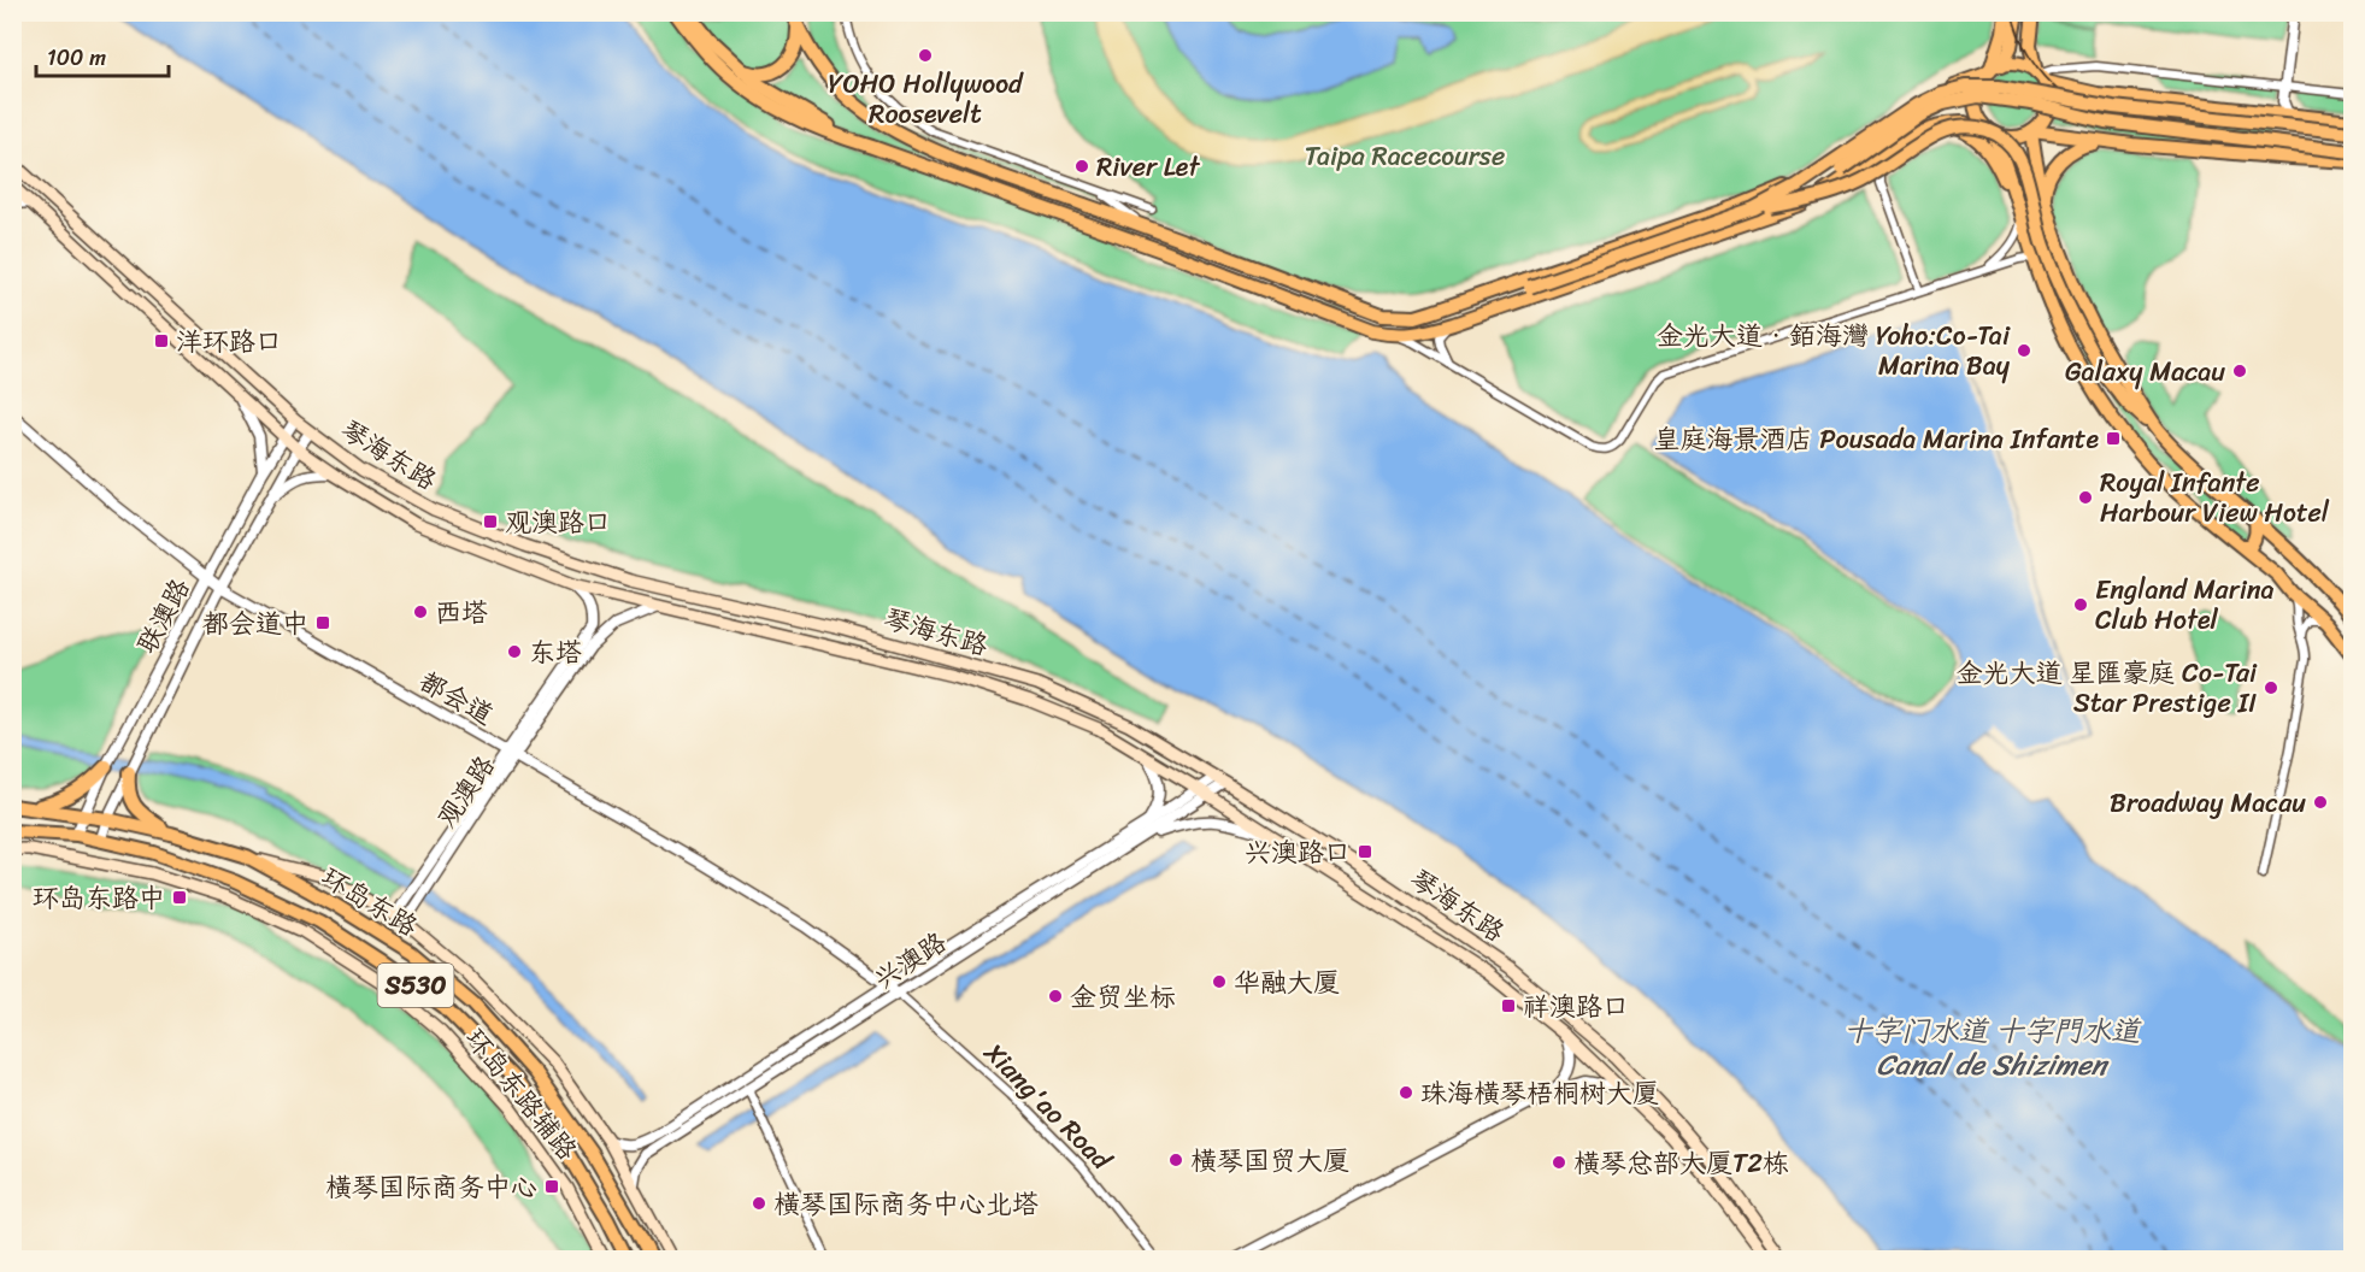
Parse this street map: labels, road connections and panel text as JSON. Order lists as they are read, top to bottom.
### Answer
{
  "streets": {
    "main road": [
      "琴海东路",
      "环岛东路",
      "S530",
      "环岛东路辅路"
    ],
    "street": [
      "联澳路",
      "都会道",
      "观澳路",
      "兴澳路",
      "Xiang'ao Road"
    ]
  },
  "crossings": [
    ["琴海东路", "联澳路"],
    ["琴海东路", "观澳路"],
    ["琴海东路", "兴澳路"],
    ["联澳路", "都会道"],
    ["联澳路", "环岛东路"],
    ["都会道", "观澳路"],
    ["都会道", "兴澳路"],
    ["都会道", "Xiang'ao Road"],
    ["观澳路", "环岛东路辅路"],
    ["环岛东路", "环岛东路辅路"],
    ["兴澳路", "环岛东路辅路"],
    ["兴澳路", "Xiang'ao Road"]
  ],
  "water": ["十字门水道 十字門水道 Canal de Shizimen"],
  "parks": ["Taipa Racecourse"],
  "places": {
    "other": [
      "YOHO Hollywood Roosevelt",
      "River Let",
      "金光大道．銆海灣 Yoho:Co-Tai Marina Bay",
      "Galaxy Macau",
      "Royal Infante Harbour View Hotel",
      "England Marina Club Hotel",
      "西塔",
      "东塔",
      "金光大道 星匯豪庭 Co-Tai Star Prestige II",
      "Broadway Macau",
      "华融大厦",
      "金贸坐标",
      "珠海横琴梧桐树大厦",
      "横琴国贸大厦",
      "横琴总部大厦T2栋",
      "横琴国际商务中心北塔"
    ],
    "transit": [
      "洋环路口",
      "皇庭海景酒店 Pousada Marina Infante",
      "观澳路口",
      "都会道中",
      "兴澳路口",
      "环岛东路中",
      "祥澳路口",
      "横琴国际商务中心"
    ]
  },
  "scale_bar": "100 m"
}
